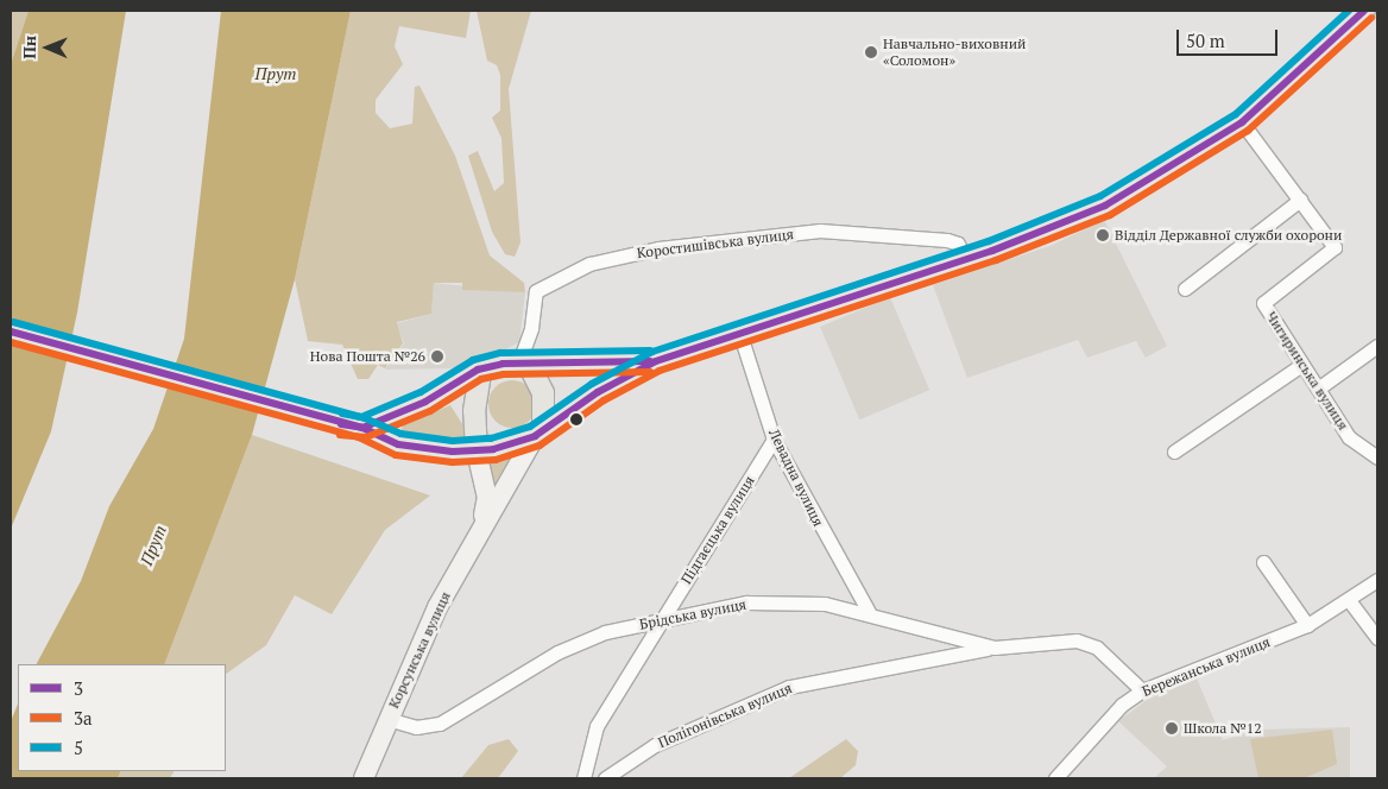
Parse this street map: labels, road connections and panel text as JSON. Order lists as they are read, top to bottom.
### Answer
{
  "streets": {
    "main road": ["Корсунська вулиця"],
    "street": [
      "Коростишівська вулиця",
      "Чигиринська вулиця",
      "Левадна вулиця",
      "Підгаєцька вулиця",
      "Брідська вулиця",
      "Бережанська вулиця",
      "Полігонівська вулиця"
    ]
  },
  "crossings": [
    ["Левадна вулиця", "Підгаєцька вулиця"],
    ["Левадна вулиця", "Брідська вулиця"],
    ["Підгаєцька вулиця", "Брідська вулиця"],
    ["Брідська вулиця", "Корсунська вулиця"],
    ["Брідська вулиця", "Бережанська вулиця"],
    ["Брідська вулиця", "Полігонівська вулиця"]
  ],
  "water": ["Прут"],
  "places": [
    "Навчально-виховний «Соломон»",
    "Відділ Державної служби охорони",
    "Нова Пошта №26",
    "Школа №12"
  ],
  "lines": ["transit line 3", "transit line 5", "transit line 3а"],
  "legend": ["3", "3а", "5"],
  "scale_bar": "50 m",
  "north": "left"
}
